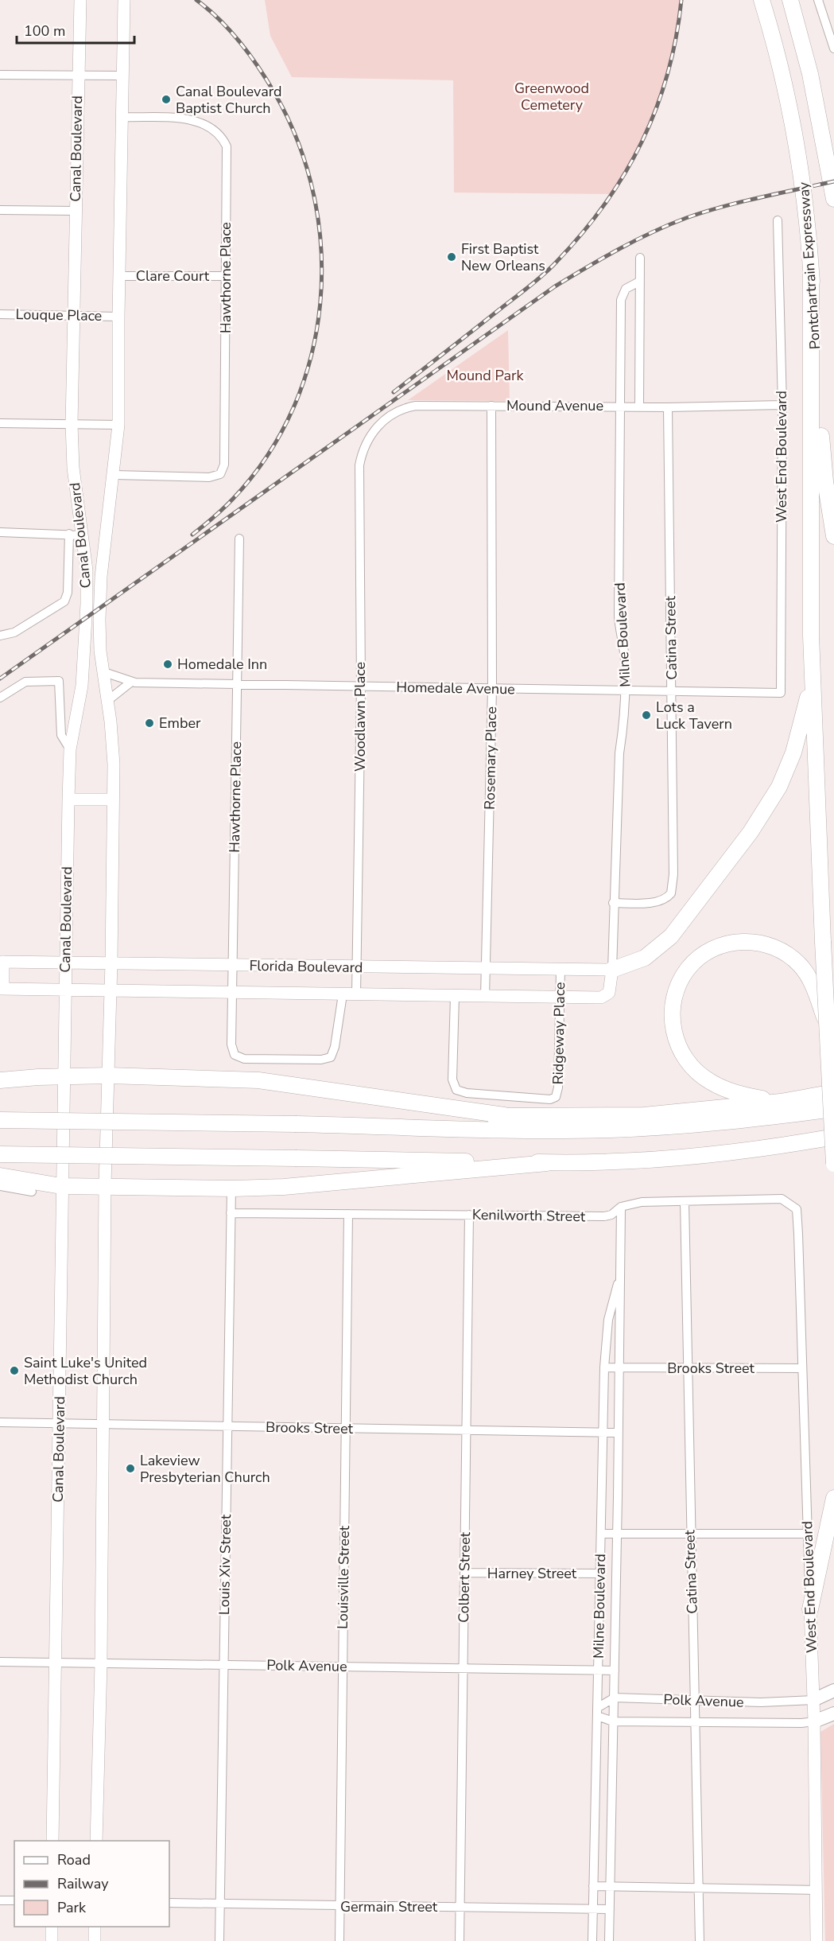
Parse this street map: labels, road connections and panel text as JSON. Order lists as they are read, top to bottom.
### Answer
{
  "streets": {
    "highway": ["Pontchartrain Expressway"],
    "main road": [
      "Canal Boulevard",
      "West End Boulevard",
      "Milne Boulevard",
      "Florida Boulevard"
    ],
    "street": [
      "Clare Court",
      "Hawthorne Place",
      "Louque Place",
      "Mound Avenue",
      "Catina Street",
      "Homedale Avenue",
      "Woodlawn Place",
      "Rosemary Place",
      "Ridgeway Place",
      "Kenilworth Street",
      "Brooks Street",
      "Louis Xiv Street",
      "Harney Street",
      "Louisville Street",
      "Colbert Street",
      "Polk Avenue",
      "Germain Street"
    ]
  },
  "crossings": [
    ["Canal Boulevard", "Clare Court"],
    ["Canal Boulevard", "Hawthorne Place"],
    ["Canal Boulevard", "Louque Place"],
    ["Canal Boulevard", "Homedale Avenue"],
    ["Canal Boulevard", "Florida Boulevard"],
    ["Canal Boulevard", "Brooks Street"],
    ["Canal Boulevard", "Polk Avenue"],
    ["Clare Court", "Hawthorne Place"],
    ["Hawthorne Place", "Homedale Avenue"],
    ["Hawthorne Place", "Florida Boulevard"],
    ["Mound Avenue", "West End Boulevard"],
    ["Mound Avenue", "Milne Boulevard"],
    ["Mound Avenue", "Catina Street"],
    ["Mound Avenue", "Woodlawn Place"],
    ["Mound Avenue", "Rosemary Place"],
    ["West End Boulevard", "Homedale Avenue"],
    ["West End Boulevard", "Kenilworth Street"],
    ["West End Boulevard", "Brooks Street"],
    ["West End Boulevard", "Polk Avenue"],
    ["Milne Boulevard", "Catina Street"],
    ["Milne Boulevard", "Homedale Avenue"],
    ["Milne Boulevard", "Florida Boulevard"],
    ["Milne Boulevard", "Kenilworth Street"],
    ["Milne Boulevard", "Brooks Street"],
    ["Milne Boulevard", "Harney Street"],
    ["Milne Boulevard", "Polk Avenue"],
    ["Milne Boulevard", "Germain Street"],
    ["Catina Street", "Homedale Avenue"],
    ["Catina Street", "Kenilworth Street"],
    ["Catina Street", "Brooks Street"],
    ["Catina Street", "Polk Avenue"],
    ["Homedale Avenue", "Woodlawn Place"],
    ["Homedale Avenue", "Rosemary Place"],
    ["Woodlawn Place", "Florida Boulevard"],
    ["Rosemary Place", "Florida Boulevard"],
    ["Florida Boulevard", "Ridgeway Place"],
    ["Kenilworth Street", "Louis Xiv Street"],
    ["Kenilworth Street", "Louisville Street"],
    ["Kenilworth Street", "Colbert Street"],
    ["Brooks Street", "Louis Xiv Street"],
    ["Brooks Street", "Louisville Street"],
    ["Brooks Street", "Colbert Street"],
    ["Louis Xiv Street", "Polk Avenue"],
    ["Louis Xiv Street", "Germain Street"],
    ["Harney Street", "Colbert Street"],
    ["Louisville Street", "Polk Avenue"],
    ["Louisville Street", "Germain Street"],
    ["Colbert Street", "Polk Avenue"],
    ["Colbert Street", "Germain Street"]
  ],
  "parks": ["Greenwood Cemetery", "Mound Park"],
  "places": [
    "Canal Boulevard Baptist Church",
    "First Baptist New Orleans",
    "Homedale Inn",
    "Lots a Luck Tavern",
    "Ember",
    "Saint Luke's United Methodist Church",
    "Lakeview Presbyterian Church"
  ],
  "legend": ["Road", "Railway", "Park"],
  "scale_bar": "100 m"
}
